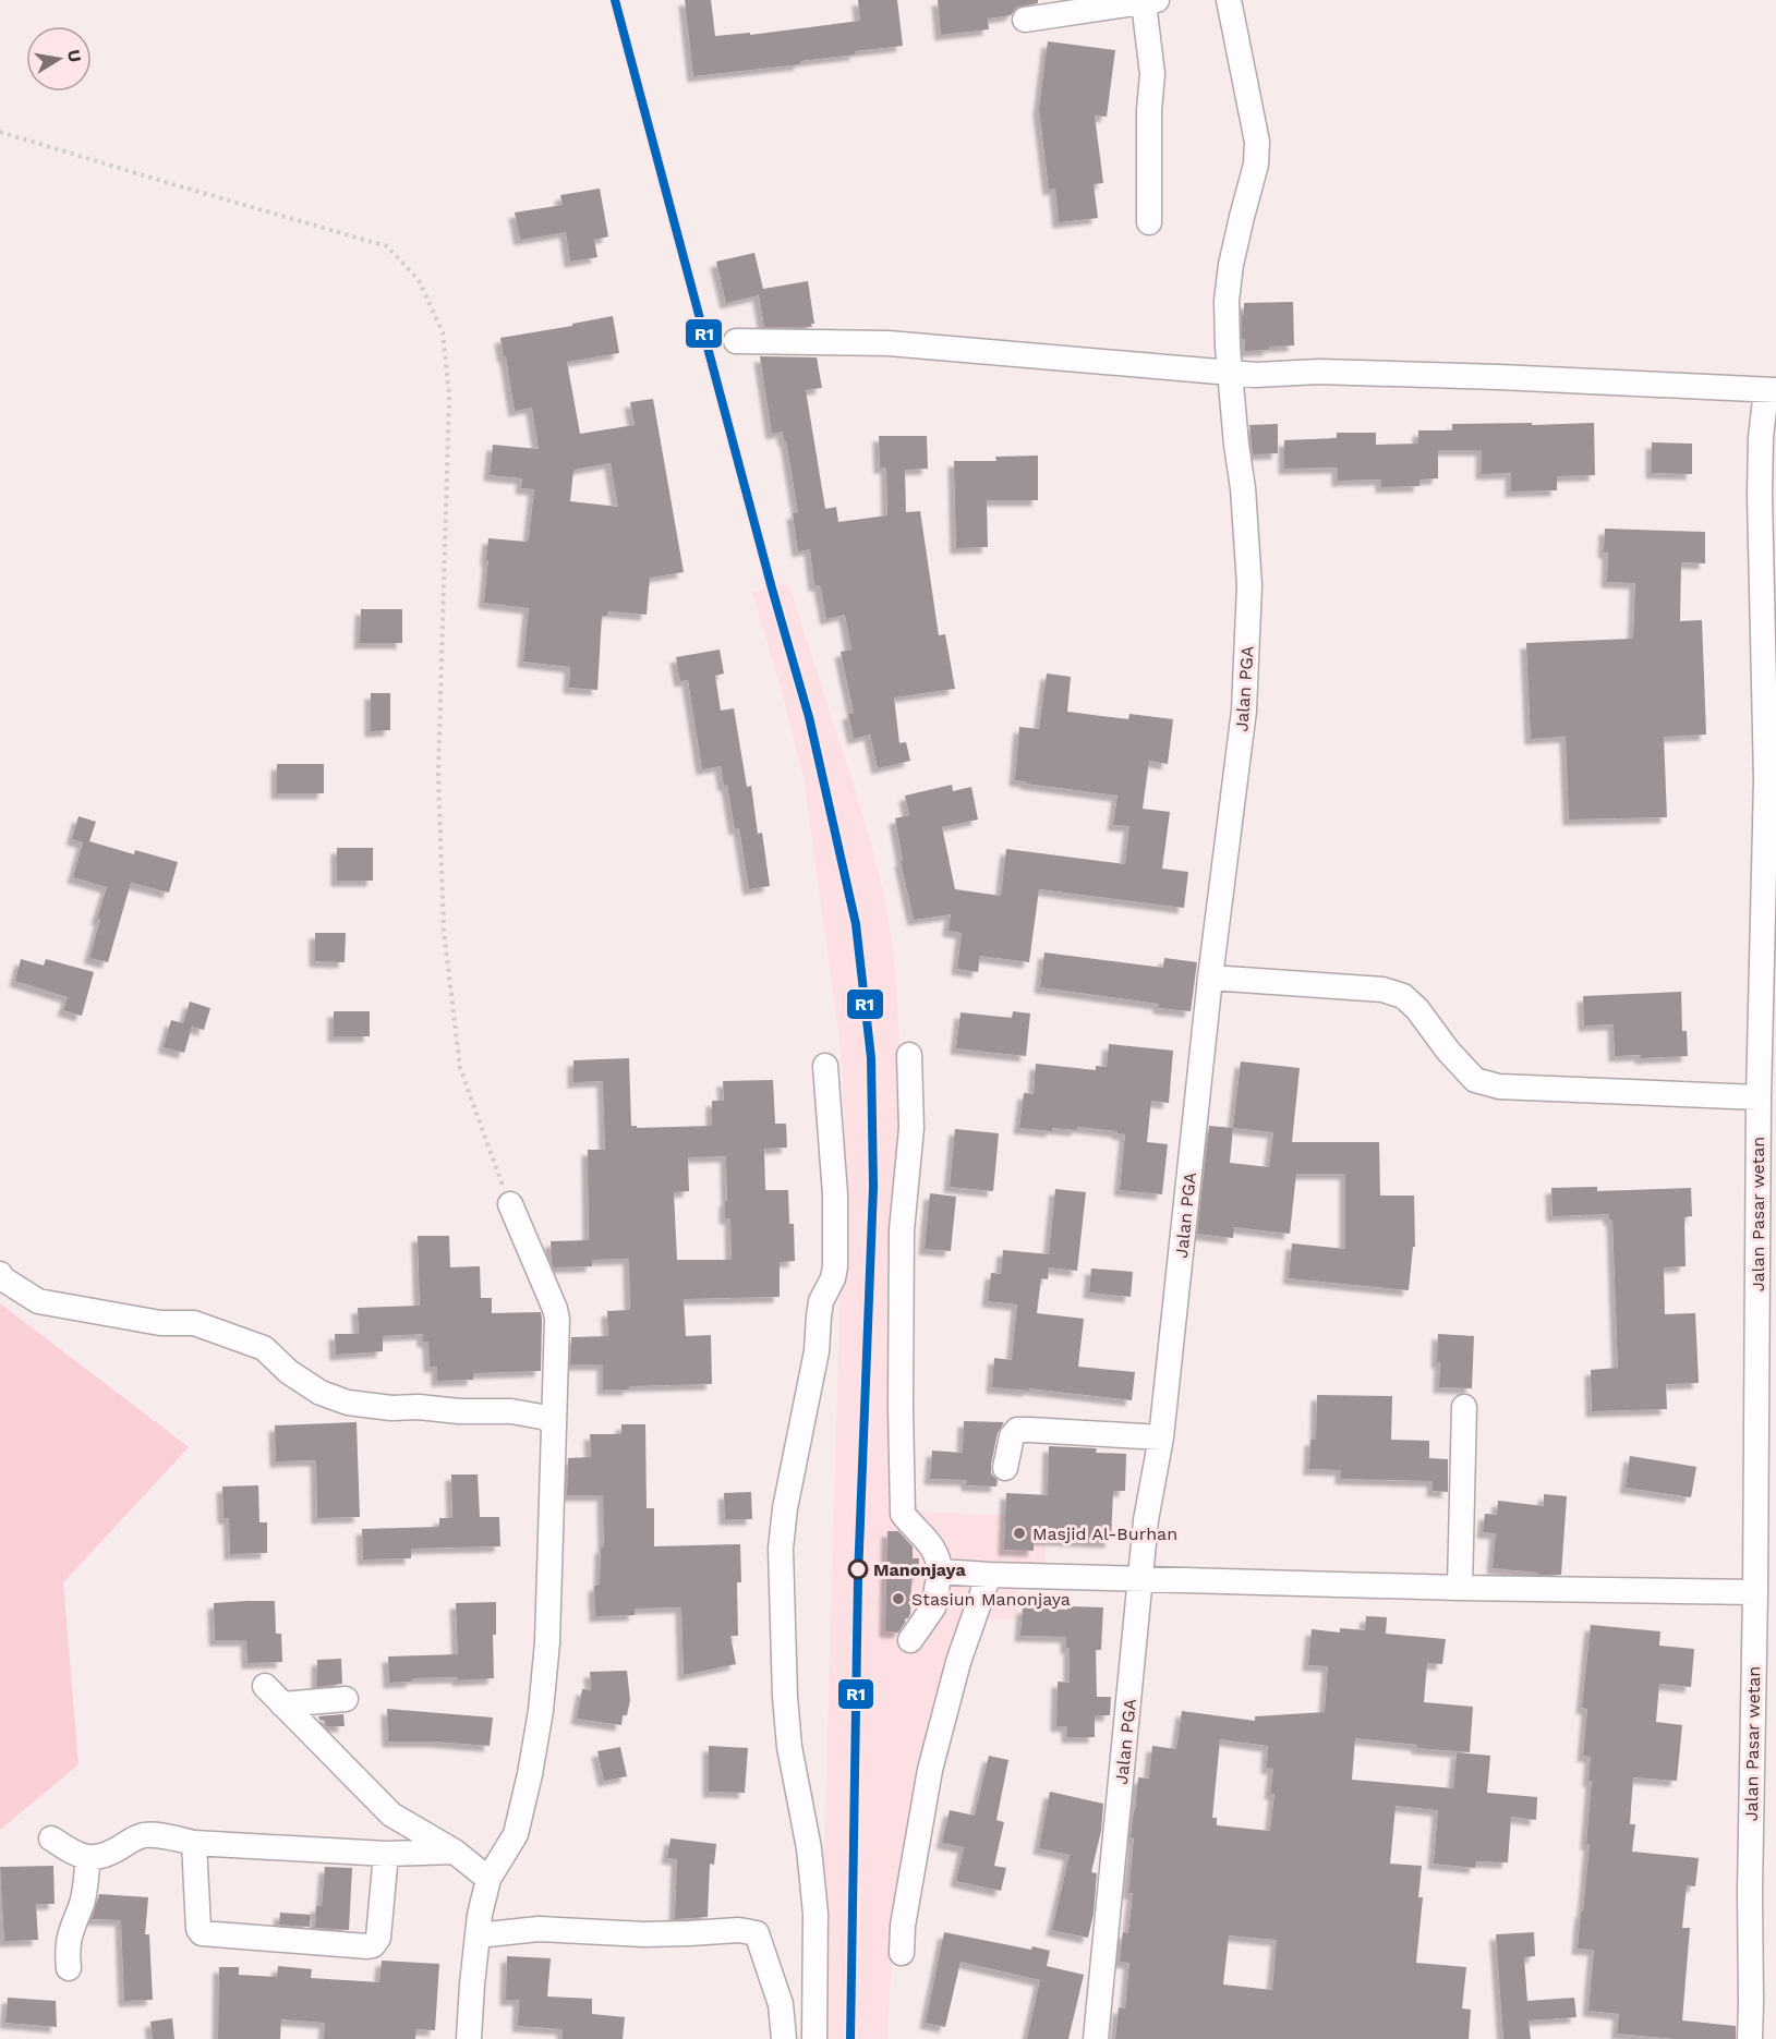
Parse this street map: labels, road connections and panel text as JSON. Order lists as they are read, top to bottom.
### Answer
{
  "streets": {
    "street": ["Jalan PGA", "Jalan Pasar wetan"]
  },
  "places": ["Masjid Al-Burhan", "Manonjaya", "Stasiun Manonjaya"],
  "lines": ["transit line R1"],
  "north": "right"
}
